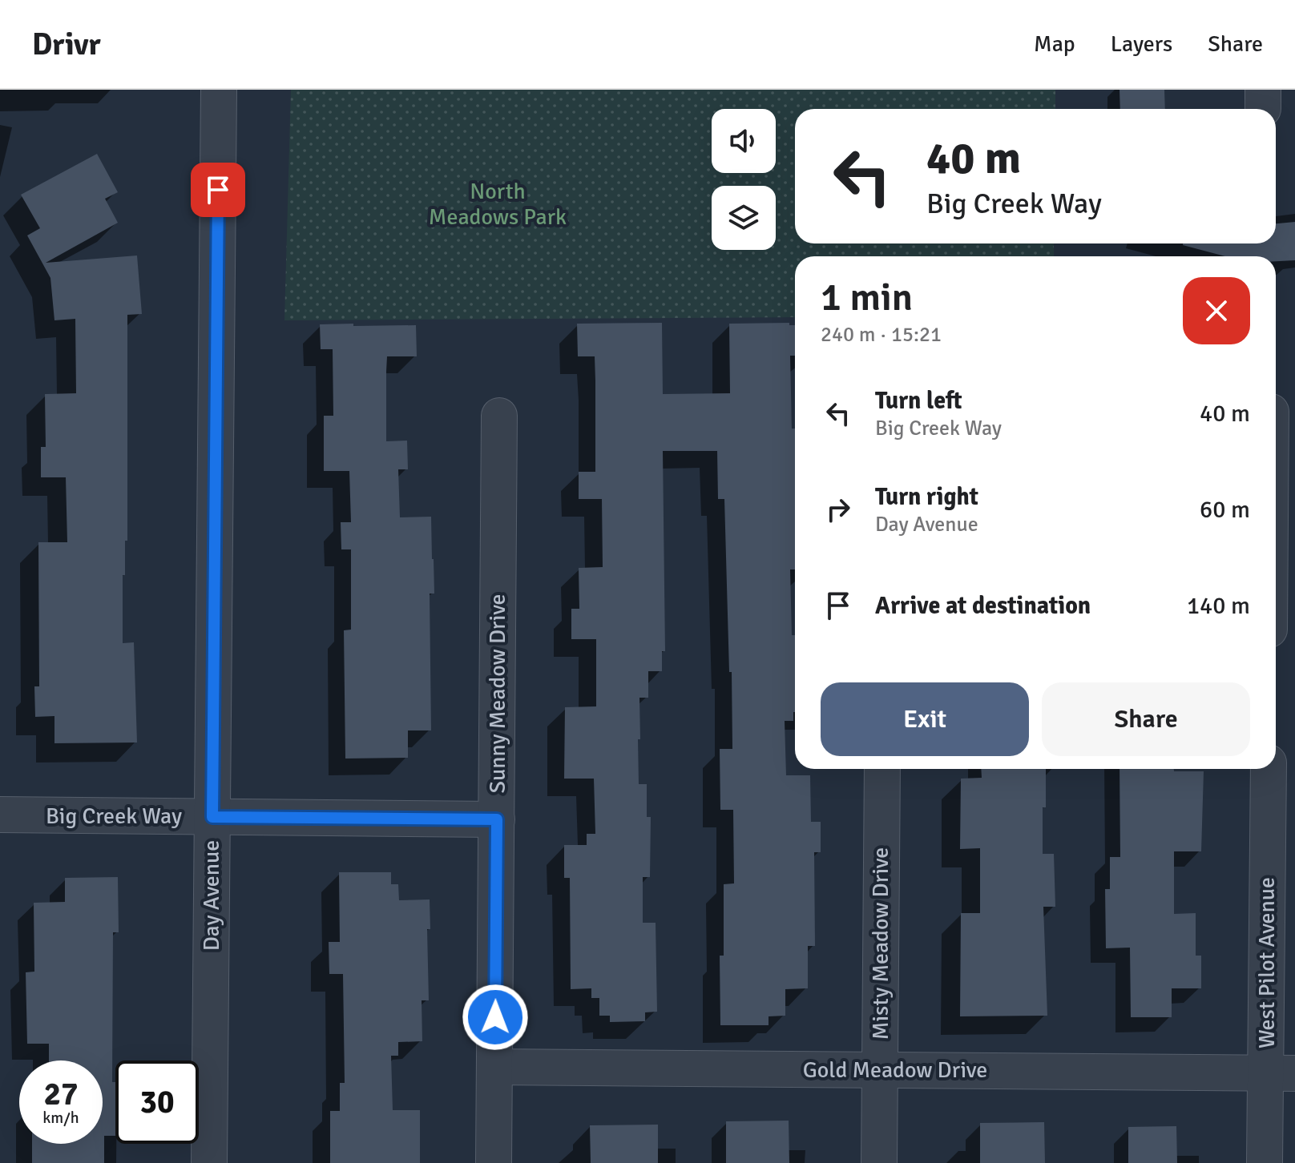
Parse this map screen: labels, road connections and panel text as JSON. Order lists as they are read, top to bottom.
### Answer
{
  "streets": {
    "street": [
      "Sunny Meadow Drive",
      "Big Creek Way",
      "Day Avenue",
      "Misty Meadow Drive",
      "West Pilot Avenue",
      "Gold Meadow Drive"
    ]
  },
  "crossings": [
    ["Sunny Meadow Drive", "Big Creek Way"],
    ["Sunny Meadow Drive", "Gold Meadow Drive"],
    ["Big Creek Way", "Day Avenue"],
    ["Misty Meadow Drive", "Gold Meadow Drive"],
    ["West Pilot Avenue", "Gold Meadow Drive"]
  ],
  "parks": ["North Meadows Park"],
  "page": {
    "header": "Drivr",
    "nav": ["Map", "Layers", "Share"],
    "turn": ["40 m", "Big Creek Way"],
    "heading": ["1 min", "240 m · 15:21"],
    "list": [
      {
        "name": "Turn left",
        "note": "Big Creek Way",
        "value": "40 m"
      },
      {
        "name": "Turn right",
        "note": "Day Avenue",
        "value": "60 m"
      },
      {
        "name": "Arrive at destination",
        "value": "140 m"
      }
    ],
    "buttons": ["Exit", "Share"],
    "speed": "27 km/h",
    "limit": "30"
  }
}
